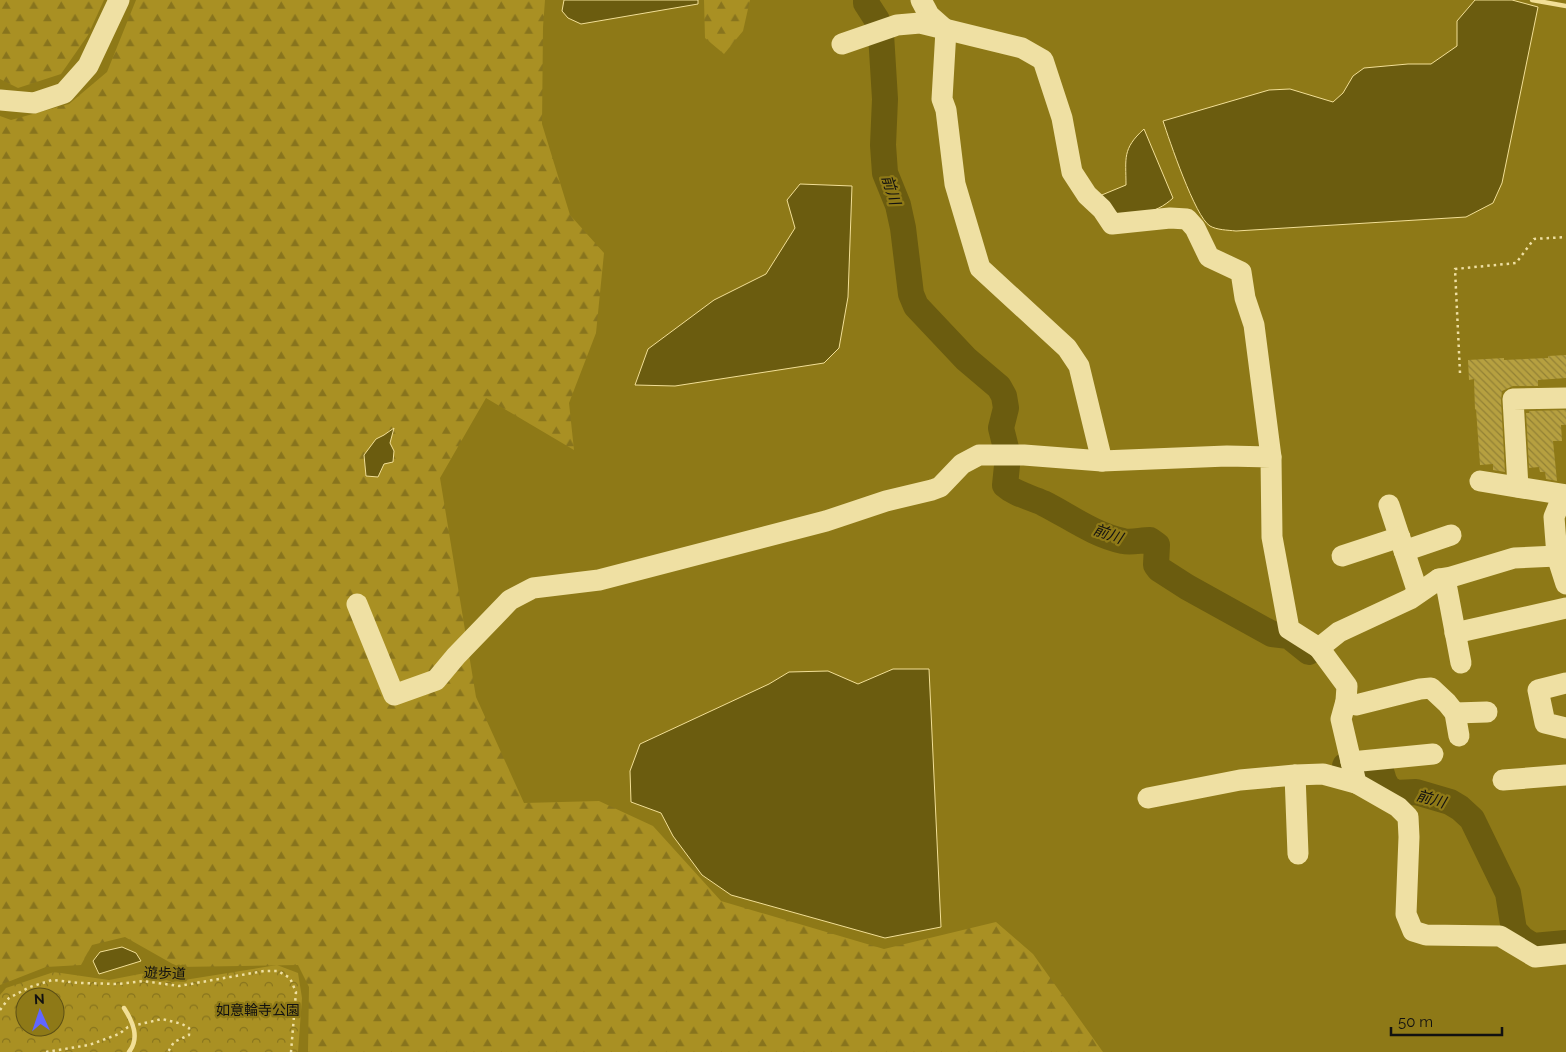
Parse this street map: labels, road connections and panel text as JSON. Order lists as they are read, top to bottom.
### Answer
{
  "streets": {
    "path": ["遊歩道"]
  },
  "water": ["前川"],
  "parks": ["如意輪寺公園"],
  "scale_bar": "50 m",
  "north": "top"
}
